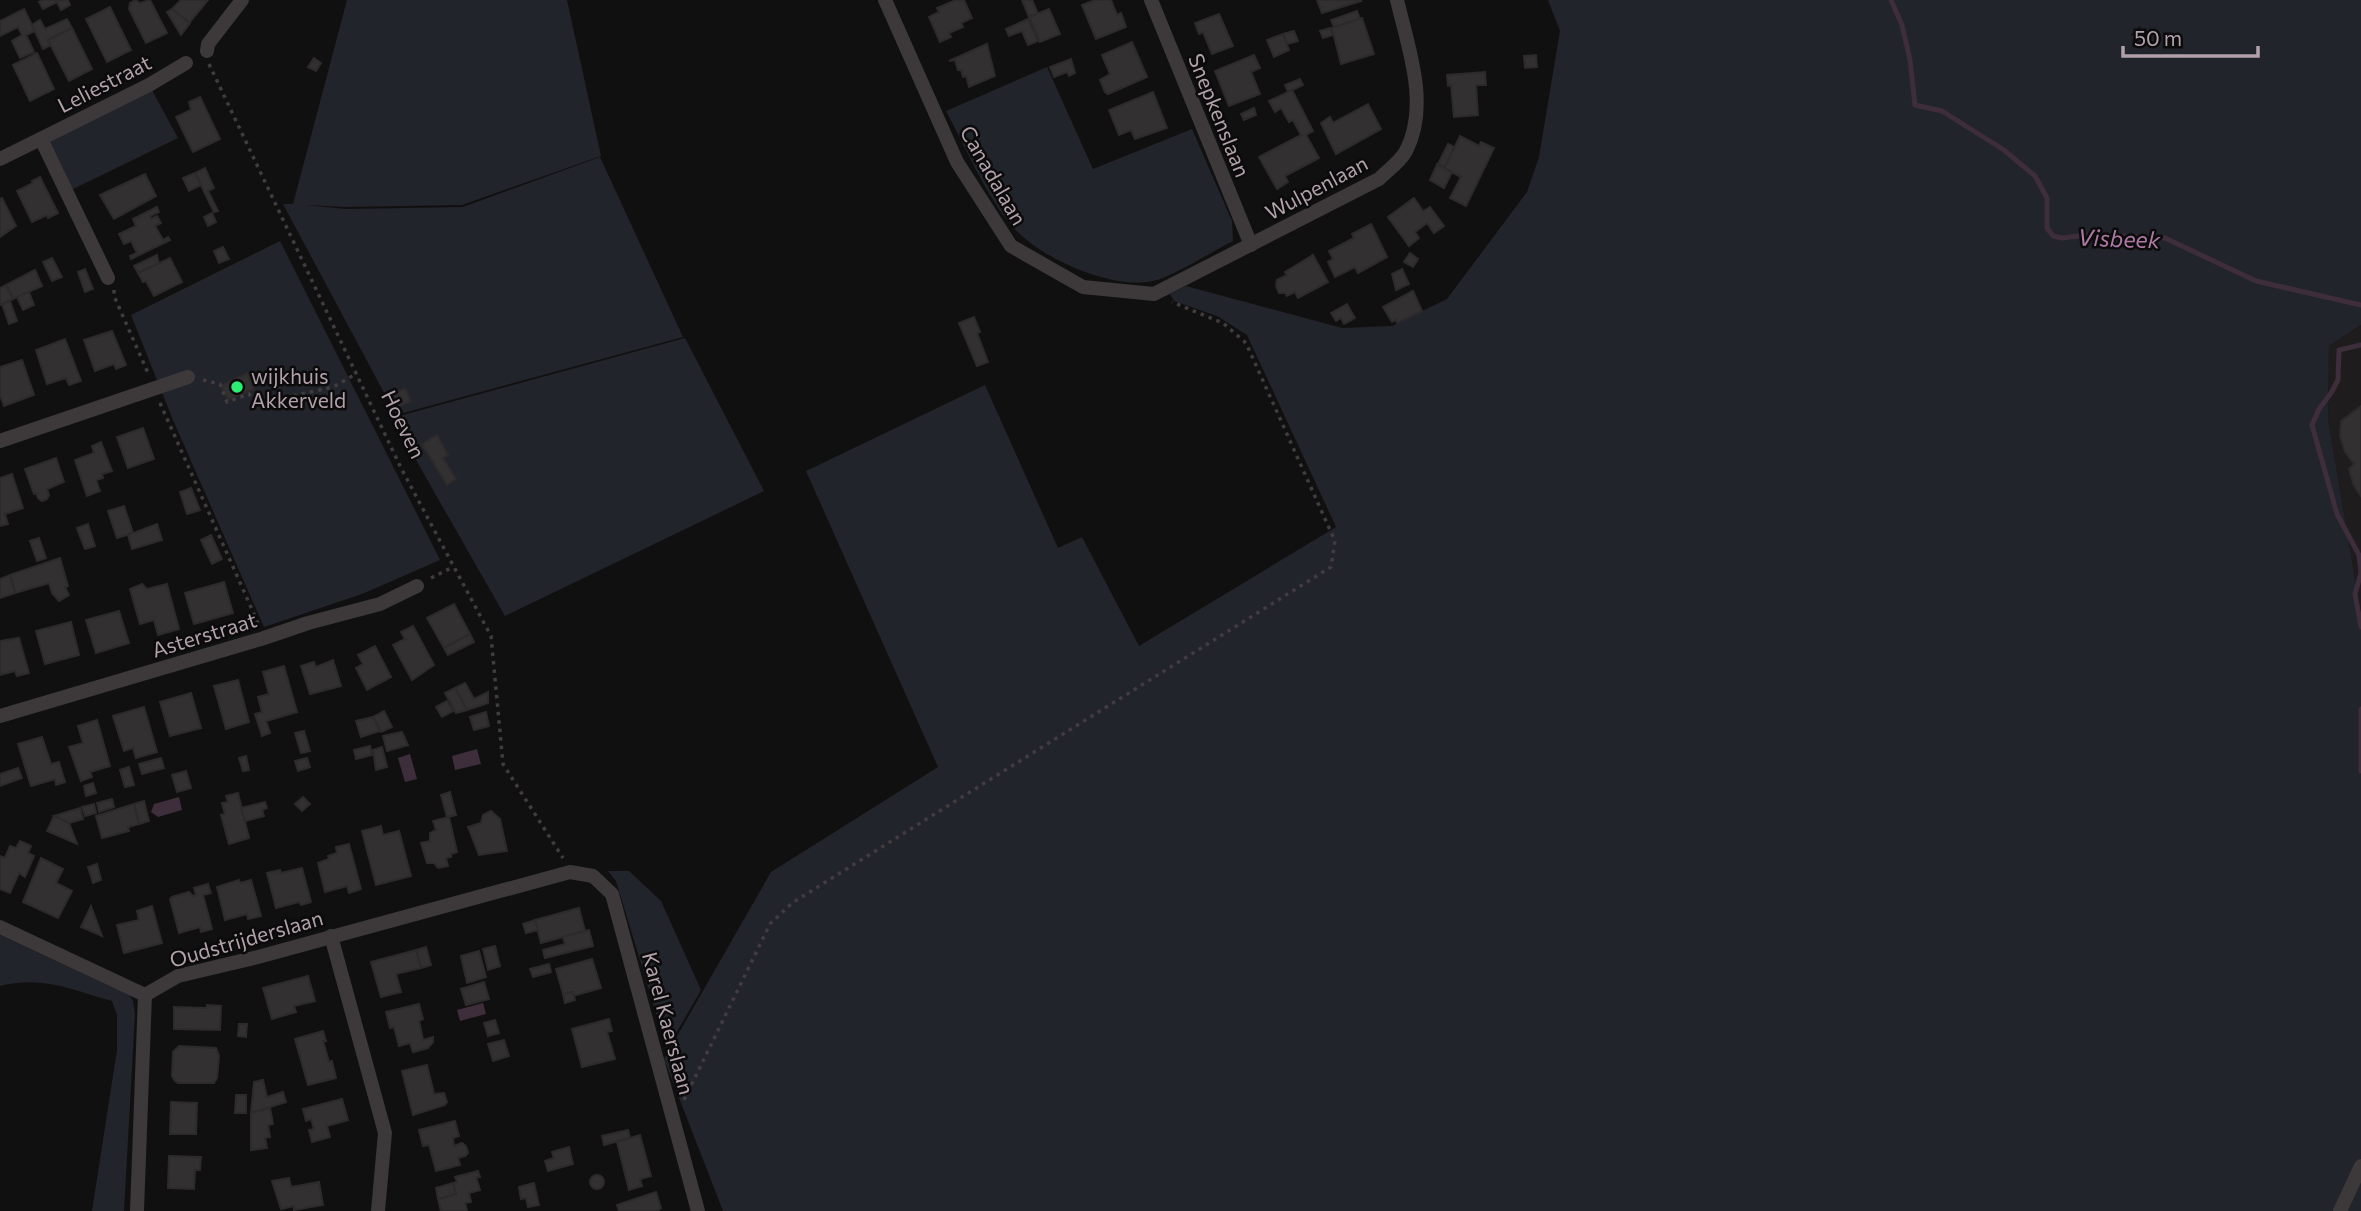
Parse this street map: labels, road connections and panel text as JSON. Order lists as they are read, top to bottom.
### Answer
{
  "streets": {
    "street": [
      "Leliestraat",
      "Snepkenslaan",
      "Canadalaan",
      "Wulpenlaan",
      "Asterstraat",
      "Oudstrijderslaan",
      "Karel Kaerslaan"
    ],
    "path": ["Hoeven"]
  },
  "crossings": [
    ["Snepkenslaan", "Wulpenlaan"],
    ["Hoeven", "Oudstrijderslaan"],
    ["Hoeven", "Karel Kaerslaan"],
    ["Oudstrijderslaan", "Karel Kaerslaan"]
  ],
  "water": ["Visbeek"],
  "places": ["wijkhuis Akkerveld"],
  "scale_bar": "50 m"
}
